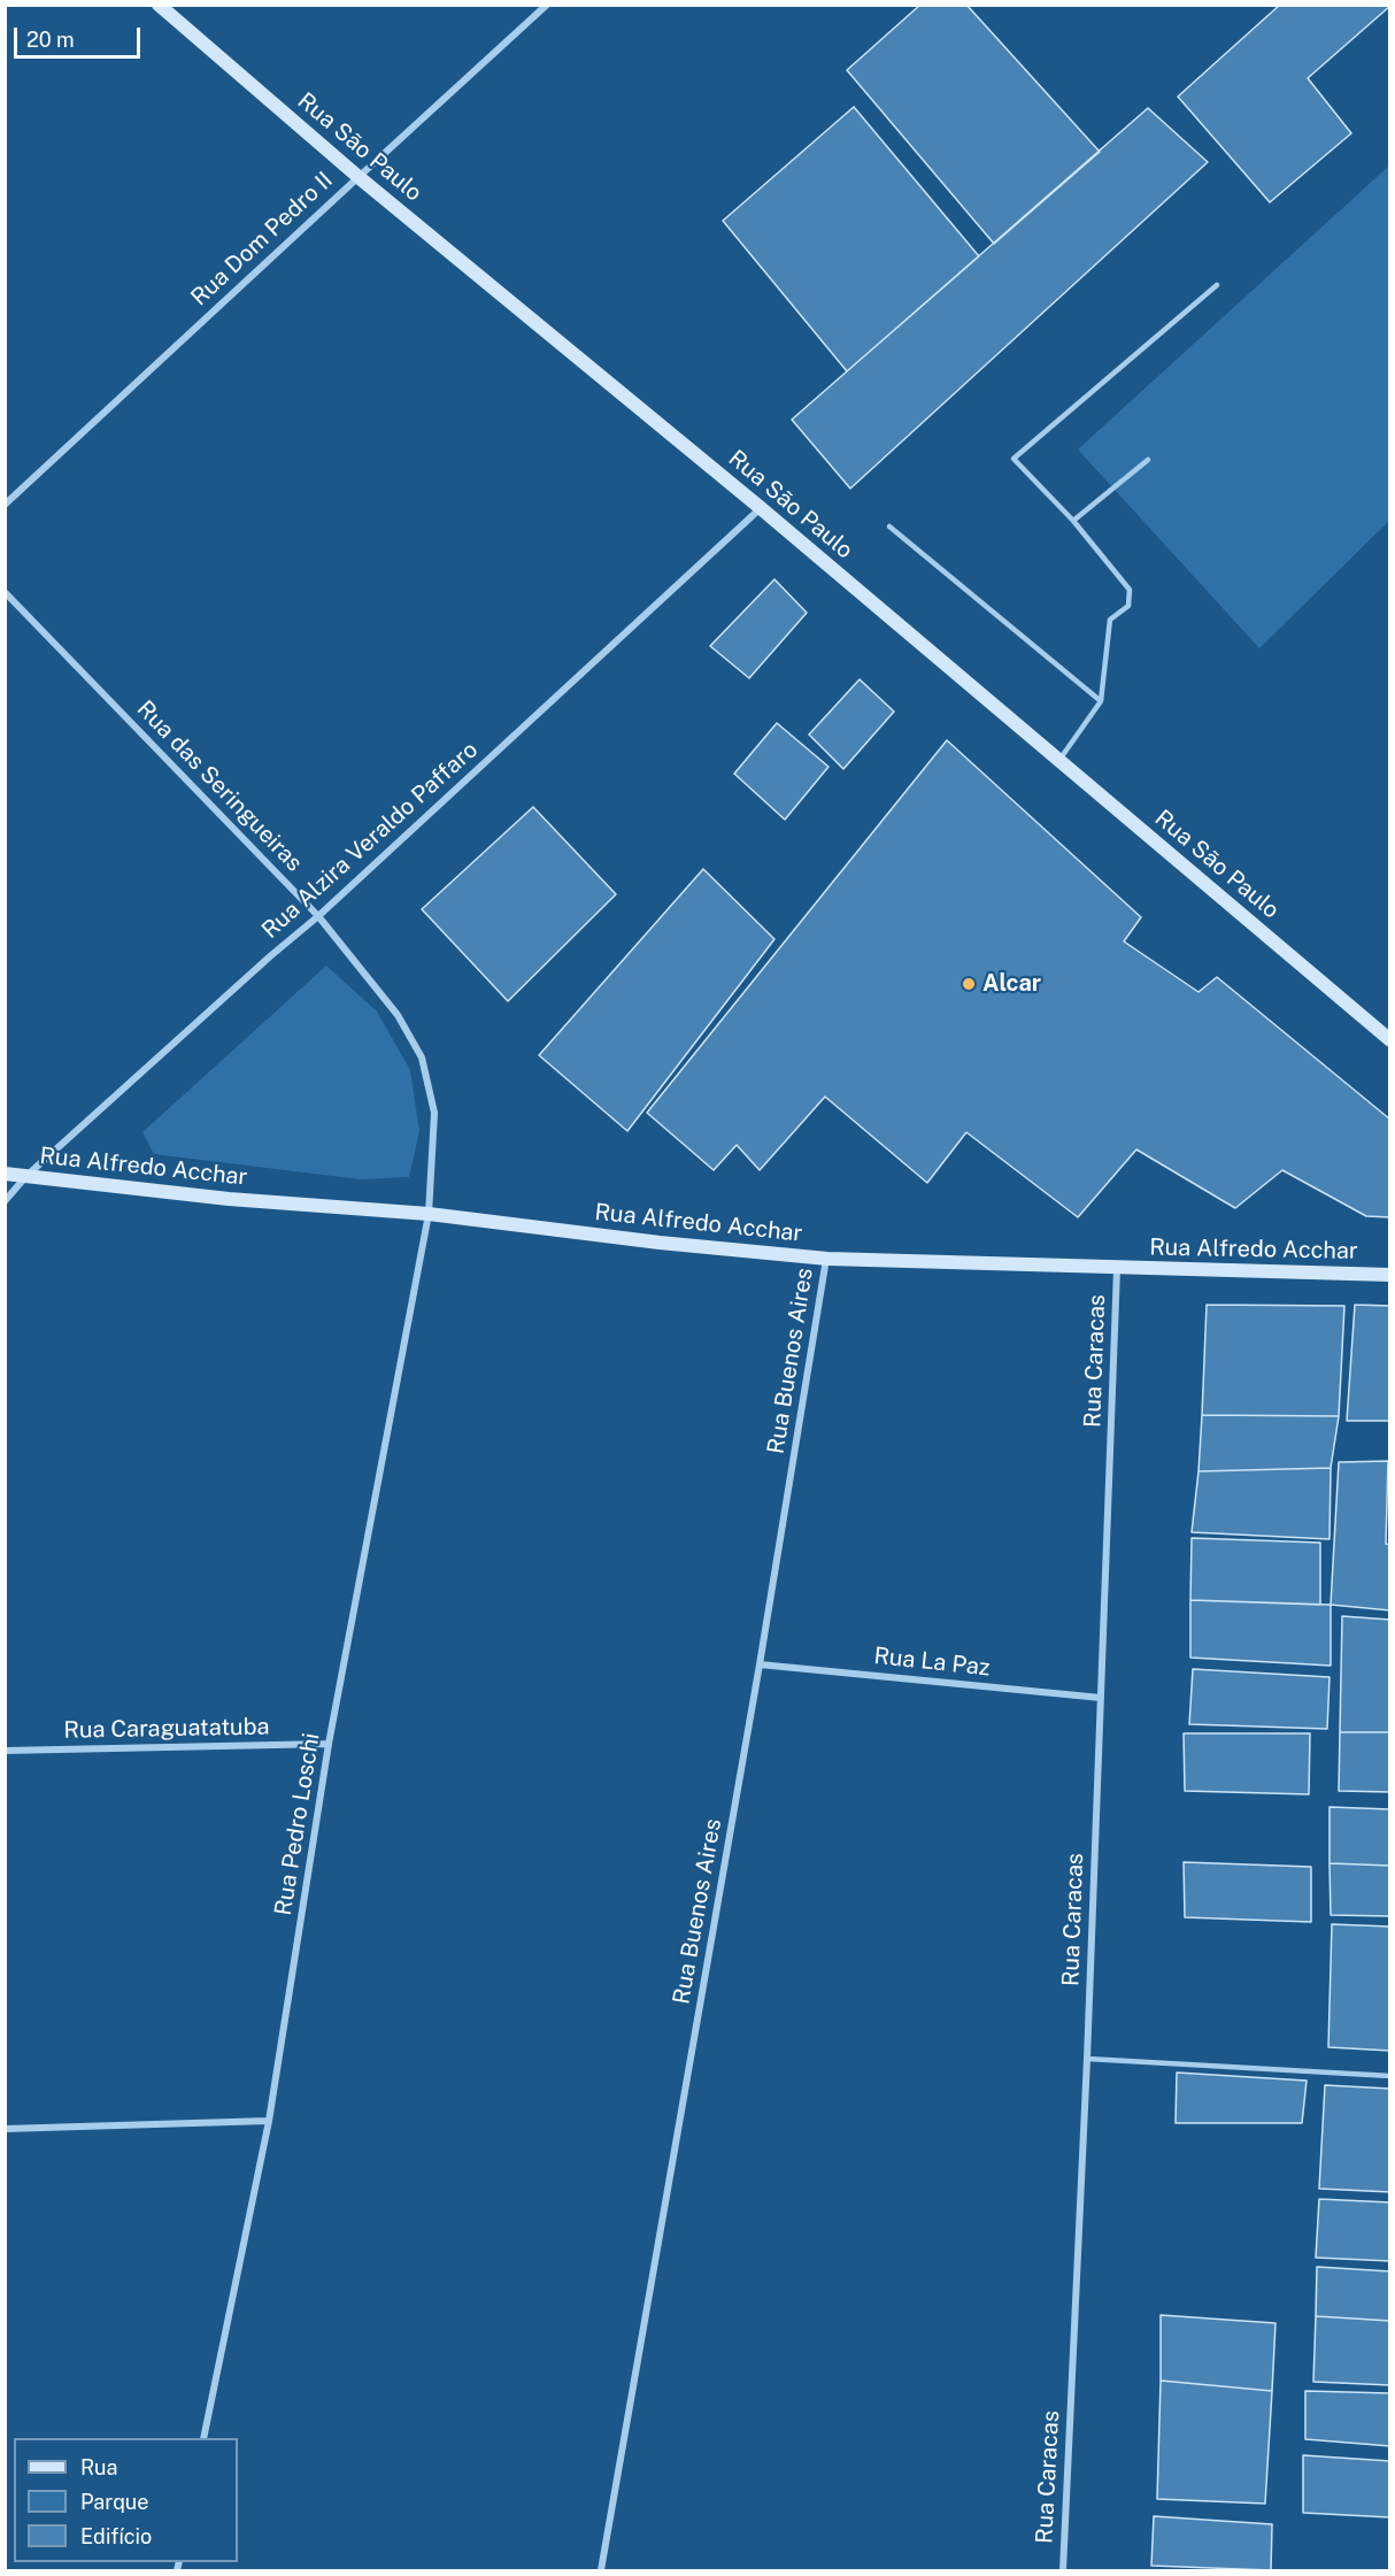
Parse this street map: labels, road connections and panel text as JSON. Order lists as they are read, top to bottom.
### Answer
{
  "streets": {
    "street": [
      "Rua São Paulo",
      "Rua Dom Pedro II",
      "Rua das Seringueiras",
      "Rua Alzira Veraldo Paffaro",
      "Rua Alfredo Acchar",
      "Rua Buenos Aires",
      "Rua Caracas",
      "Rua La Paz",
      "Rua Caraguatatuba",
      "Rua Pedro Loschi"
    ]
  },
  "crossings": [
    ["Rua São Paulo", "Rua Dom Pedro II"],
    ["Rua São Paulo", "Rua Alzira Veraldo Paffaro"],
    ["Rua das Seringueiras", "Rua Alzira Veraldo Paffaro"],
    ["Rua das Seringueiras", "Rua Alfredo Acchar"],
    ["Rua das Seringueiras", "Rua Pedro Loschi"],
    ["Rua Alzira Veraldo Paffaro", "Rua Alfredo Acchar"],
    ["Rua Alfredo Acchar", "Rua Buenos Aires"],
    ["Rua Alfredo Acchar", "Rua Caracas"],
    ["Rua Alfredo Acchar", "Rua Pedro Loschi"],
    ["Rua Buenos Aires", "Rua La Paz"],
    ["Rua Caracas", "Rua La Paz"],
    ["Rua Caraguatatuba", "Rua Pedro Loschi"]
  ],
  "places": ["Alcar"],
  "legend": ["Rua", "Parque", "Edifício"],
  "scale_bar": "20 m"
}
